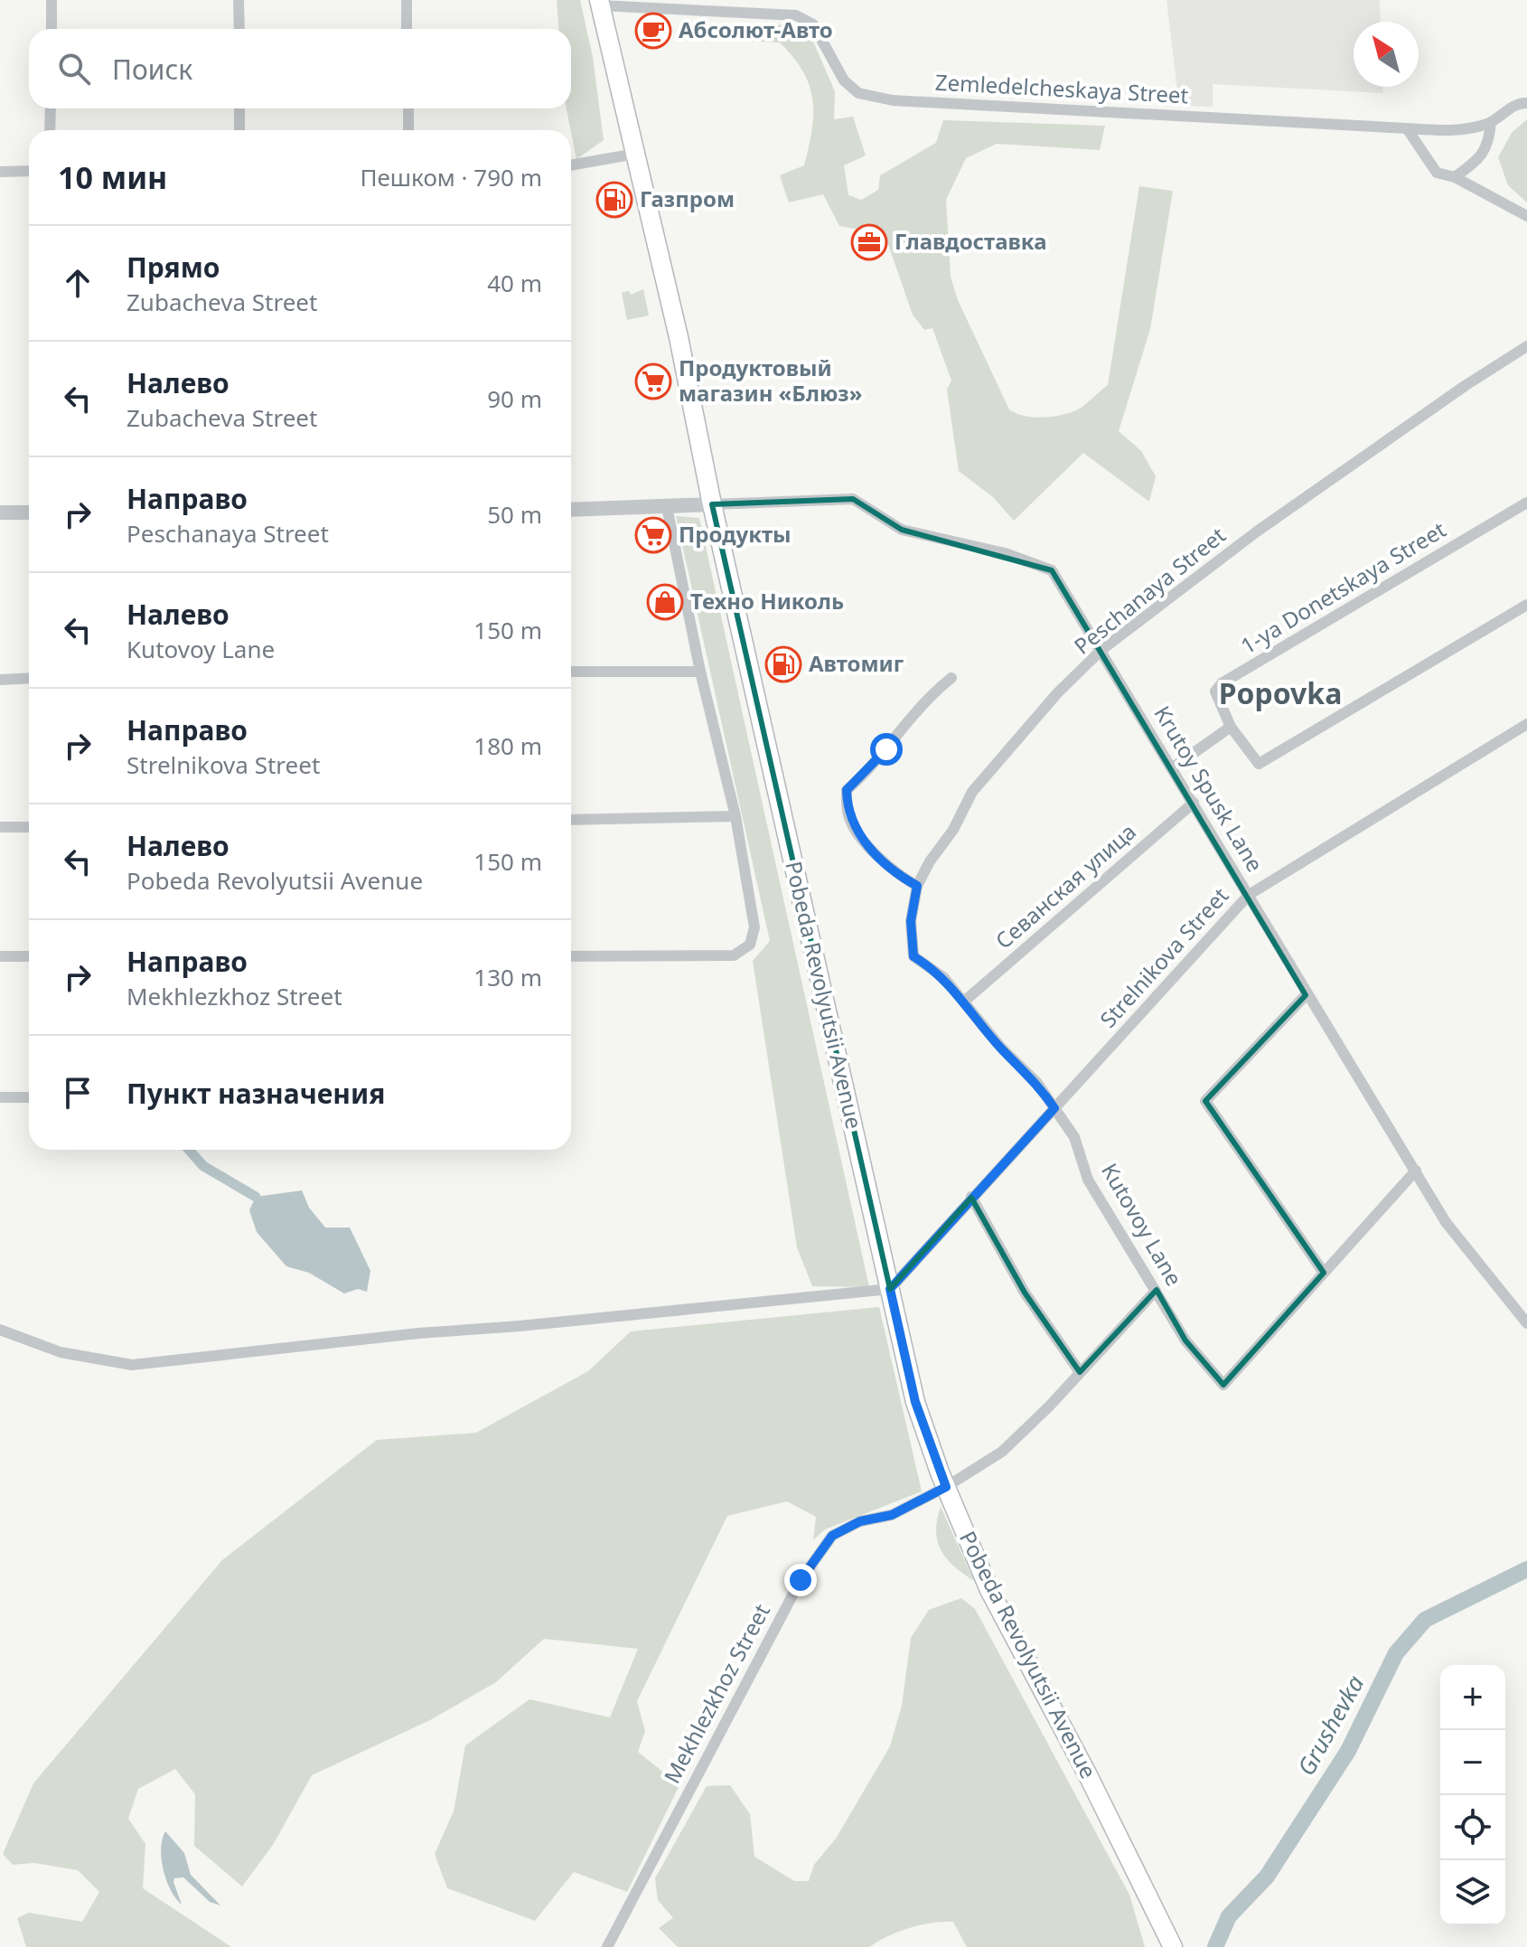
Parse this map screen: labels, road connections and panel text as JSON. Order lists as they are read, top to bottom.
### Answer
{
  "streets": {
    "main road": ["Pobeda Revolyutsii Avenue"],
    "street": [
      "Zemledelcheskaya Street",
      "1-ya Donetskaya Street",
      "Peschanaya Street",
      "Krutoy Spusk Lane",
      "Севанская улица",
      "Strelnikova Street",
      "Kutovoy Lane",
      "Mekhlezkhoz Street"
    ]
  },
  "crossings": [
    ["Zemledelcheskaya Street", "Pobeda Revolyutsii Avenue"],
    ["Peschanaya Street", "Krutoy Spusk Lane"],
    ["Peschanaya Street", "Kutovoy Lane"],
    ["Krutoy Spusk Lane", "Севанская улица"],
    ["Krutoy Spusk Lane", "Strelnikova Street"],
    ["Krutoy Spusk Lane", "Pobeda Revolyutsii Avenue"],
    ["Севанская улица", "Kutovoy Lane"],
    ["Strelnikova Street", "Pobeda Revolyutsii Avenue"],
    ["Strelnikova Street", "Kutovoy Lane"],
    ["Pobeda Revolyutsii Avenue", "Mekhlezkhoz Street"],
    ["Kutovoy Lane", "Mekhlezkhoz Street"]
  ],
  "districts": ["Popovka"],
  "water": ["Grushevka"],
  "places": {
    "cafe": ["Абсолют-Авто"],
    "fuel station": ["Газпром", "Автомиг"],
    "office": ["Главдоставка"],
    "supermarket": ["Продуктовый магазин «Блюз»", "Продукты"],
    "shop": ["Техно Николь"]
  },
  "north": "top left",
  "page": {
    "search": "Поиск",
    "heading": ["10 мин", "Пешком · 790 m"],
    "list": [
      ["Прямо", "Zubacheva Street", "40 m"],
      ["Налево", "Zubacheva Street", "90 m"],
      ["Направо", "Peschanaya Street", "50 m"],
      ["Налево", "Kutovoy Lane", "150 m"],
      ["Направо", "Strelnikova Street", "180 m"],
      ["Налево", "Pobeda Revolyutsii Avenue", "150 m"],
      ["Направо", "Mekhlezkhoz Street", "130 m"],
      "Пункт назначения"
    ],
    "map_buttons": ["+", "−"]
  }
}
